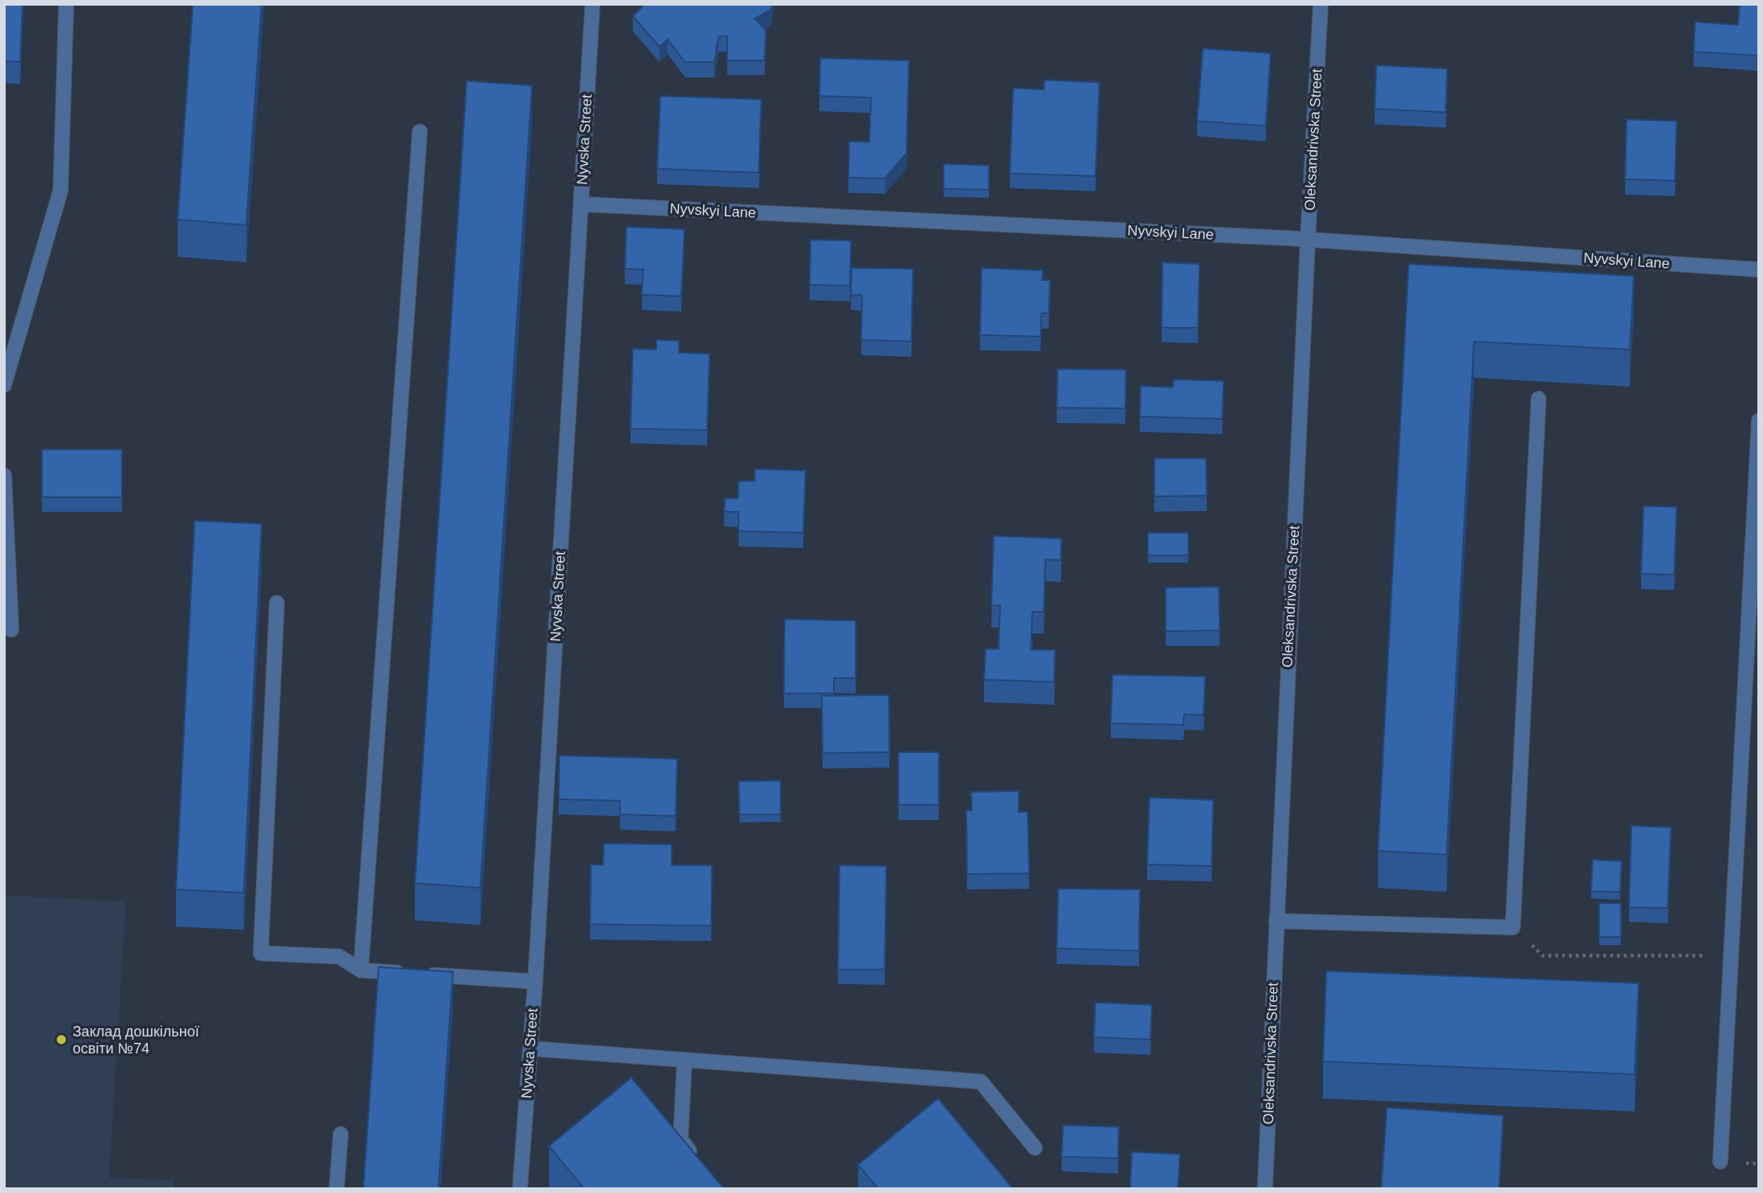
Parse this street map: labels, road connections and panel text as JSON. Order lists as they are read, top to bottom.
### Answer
{
  "streets": {
    "street": ["Nyvska Street", "Oleksandrivska Street", "Nyvskyi Lane"]
  },
  "crossings": [
    ["Nyvska Street", "Nyvskyi Lane"],
    ["Oleksandrivska Street", "Nyvskyi Lane"]
  ],
  "places": ["Заклад дошкільної освіти №74"]
}
